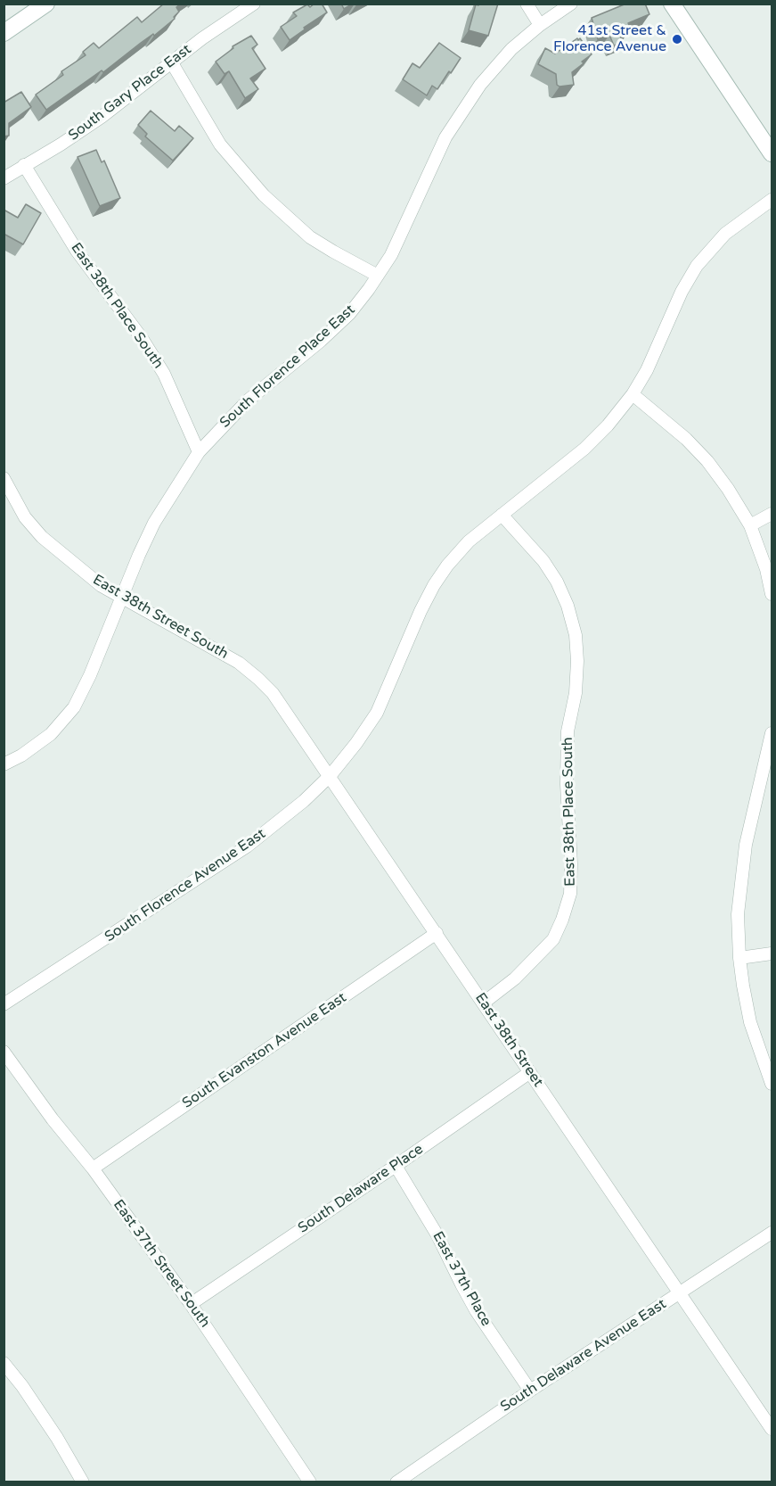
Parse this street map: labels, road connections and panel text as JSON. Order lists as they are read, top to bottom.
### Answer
{
  "streets": {
    "street": [
      "South Gary Place East",
      "East 38th Place South",
      "South Florence Place East",
      "East 38th Street South",
      "South Florence Avenue East",
      "East 38th Street",
      "South Evanston Avenue East",
      "South Delaware Place",
      "East 37th Street South",
      "East 37th Place",
      "South Delaware Avenue East"
    ]
  },
  "crossings": [
    ["South Gary Place East", "East 38th Place South"],
    ["East 38th Place South", "South Florence Place East"],
    ["East 38th Place South", "South Florence Avenue East"],
    ["East 38th Place South", "East 38th Street"],
    ["South Florence Place East", "East 38th Street South"],
    ["East 38th Street South", "East 38th Street"],
    ["South Florence Avenue East", "East 38th Street"],
    ["East 38th Street", "South Evanston Avenue East"],
    ["East 38th Street", "South Delaware Place"],
    ["East 38th Street", "South Delaware Avenue East"],
    ["South Evanston Avenue East", "East 37th Street South"],
    ["South Delaware Place", "East 37th Street South"],
    ["South Delaware Place", "East 37th Place"],
    ["East 37th Place", "South Delaware Avenue East"]
  ],
  "places": ["41st Street & Florence Avenue"]
}
